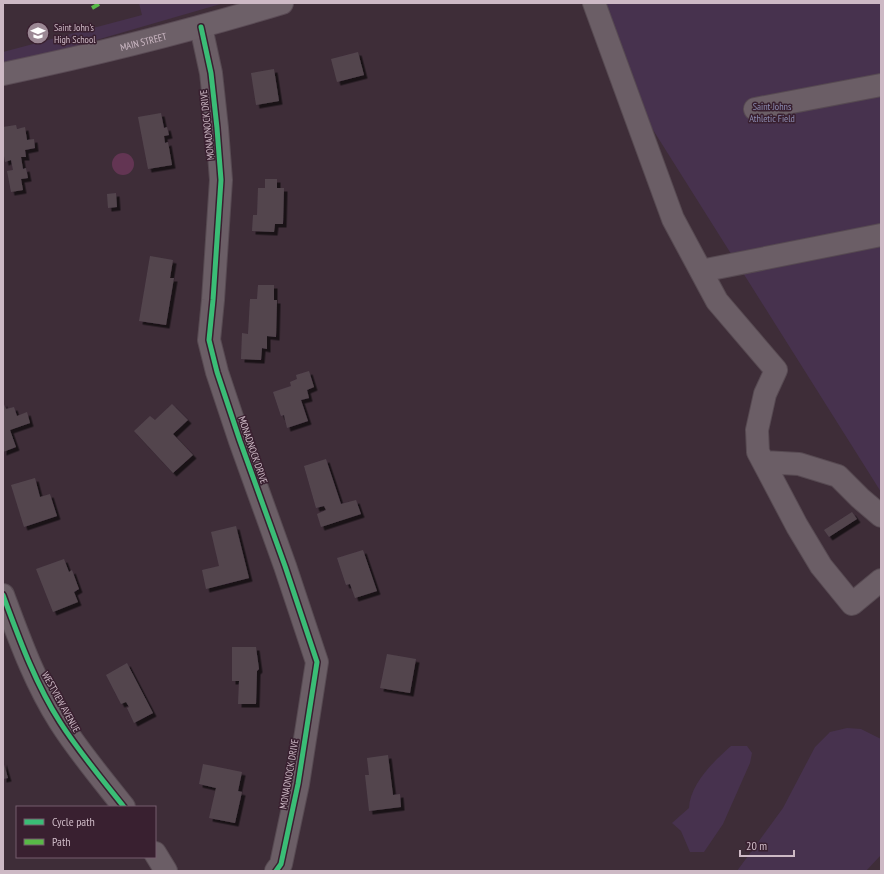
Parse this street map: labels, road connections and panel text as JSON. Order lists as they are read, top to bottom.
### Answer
{
  "streets": {
    "main road": ["MAIN STREET"],
    "street": ["MONADNOCK DRIVE", "WESTVIEW AVENUE"]
  },
  "crossings": [
    ["MAIN STREET", "MONADNOCK DRIVE"]
  ],
  "parks": ["Saint Johns Athletic Field"],
  "places": {
    "school or university": ["Saint John's High School"]
  },
  "legend": ["Cycle path", "Path"],
  "scale_bar": "20 m"
}
